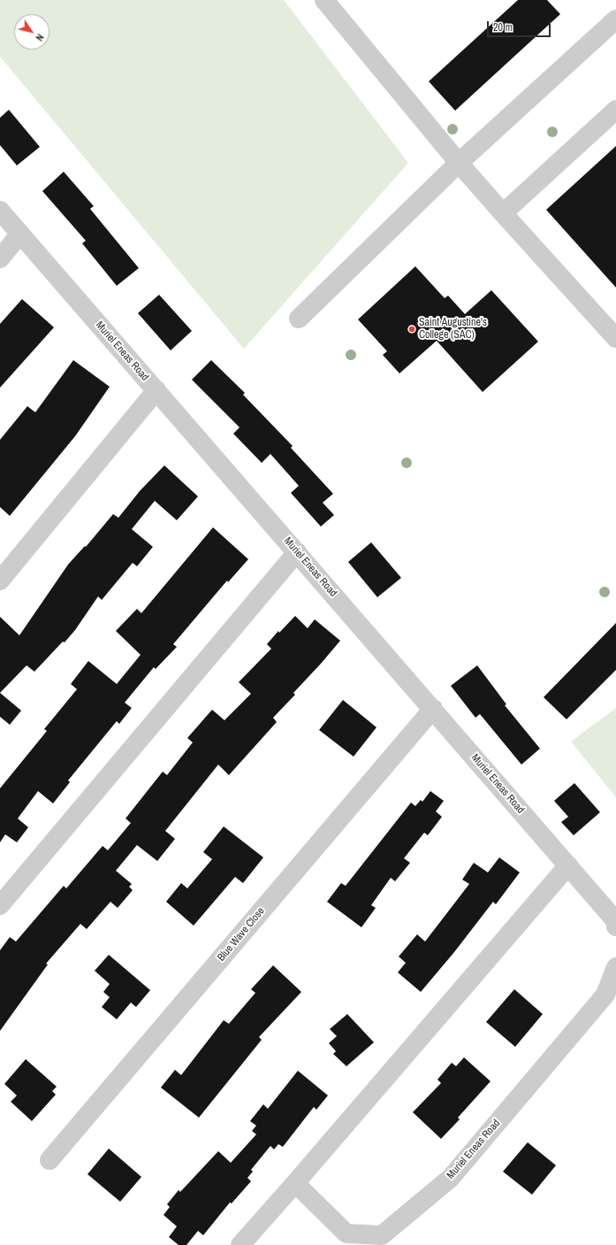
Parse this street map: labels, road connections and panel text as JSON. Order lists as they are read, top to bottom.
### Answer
{
  "streets": {
    "street": ["Muriel Eneas Road", "Blue Wave Close"]
  },
  "crossings": [
    ["Muriel Eneas Road", "Blue Wave Close"]
  ],
  "places": ["Saint Augustine's College (SAC)"],
  "scale_bar": "20 m",
  "north": "bottom right"
}
